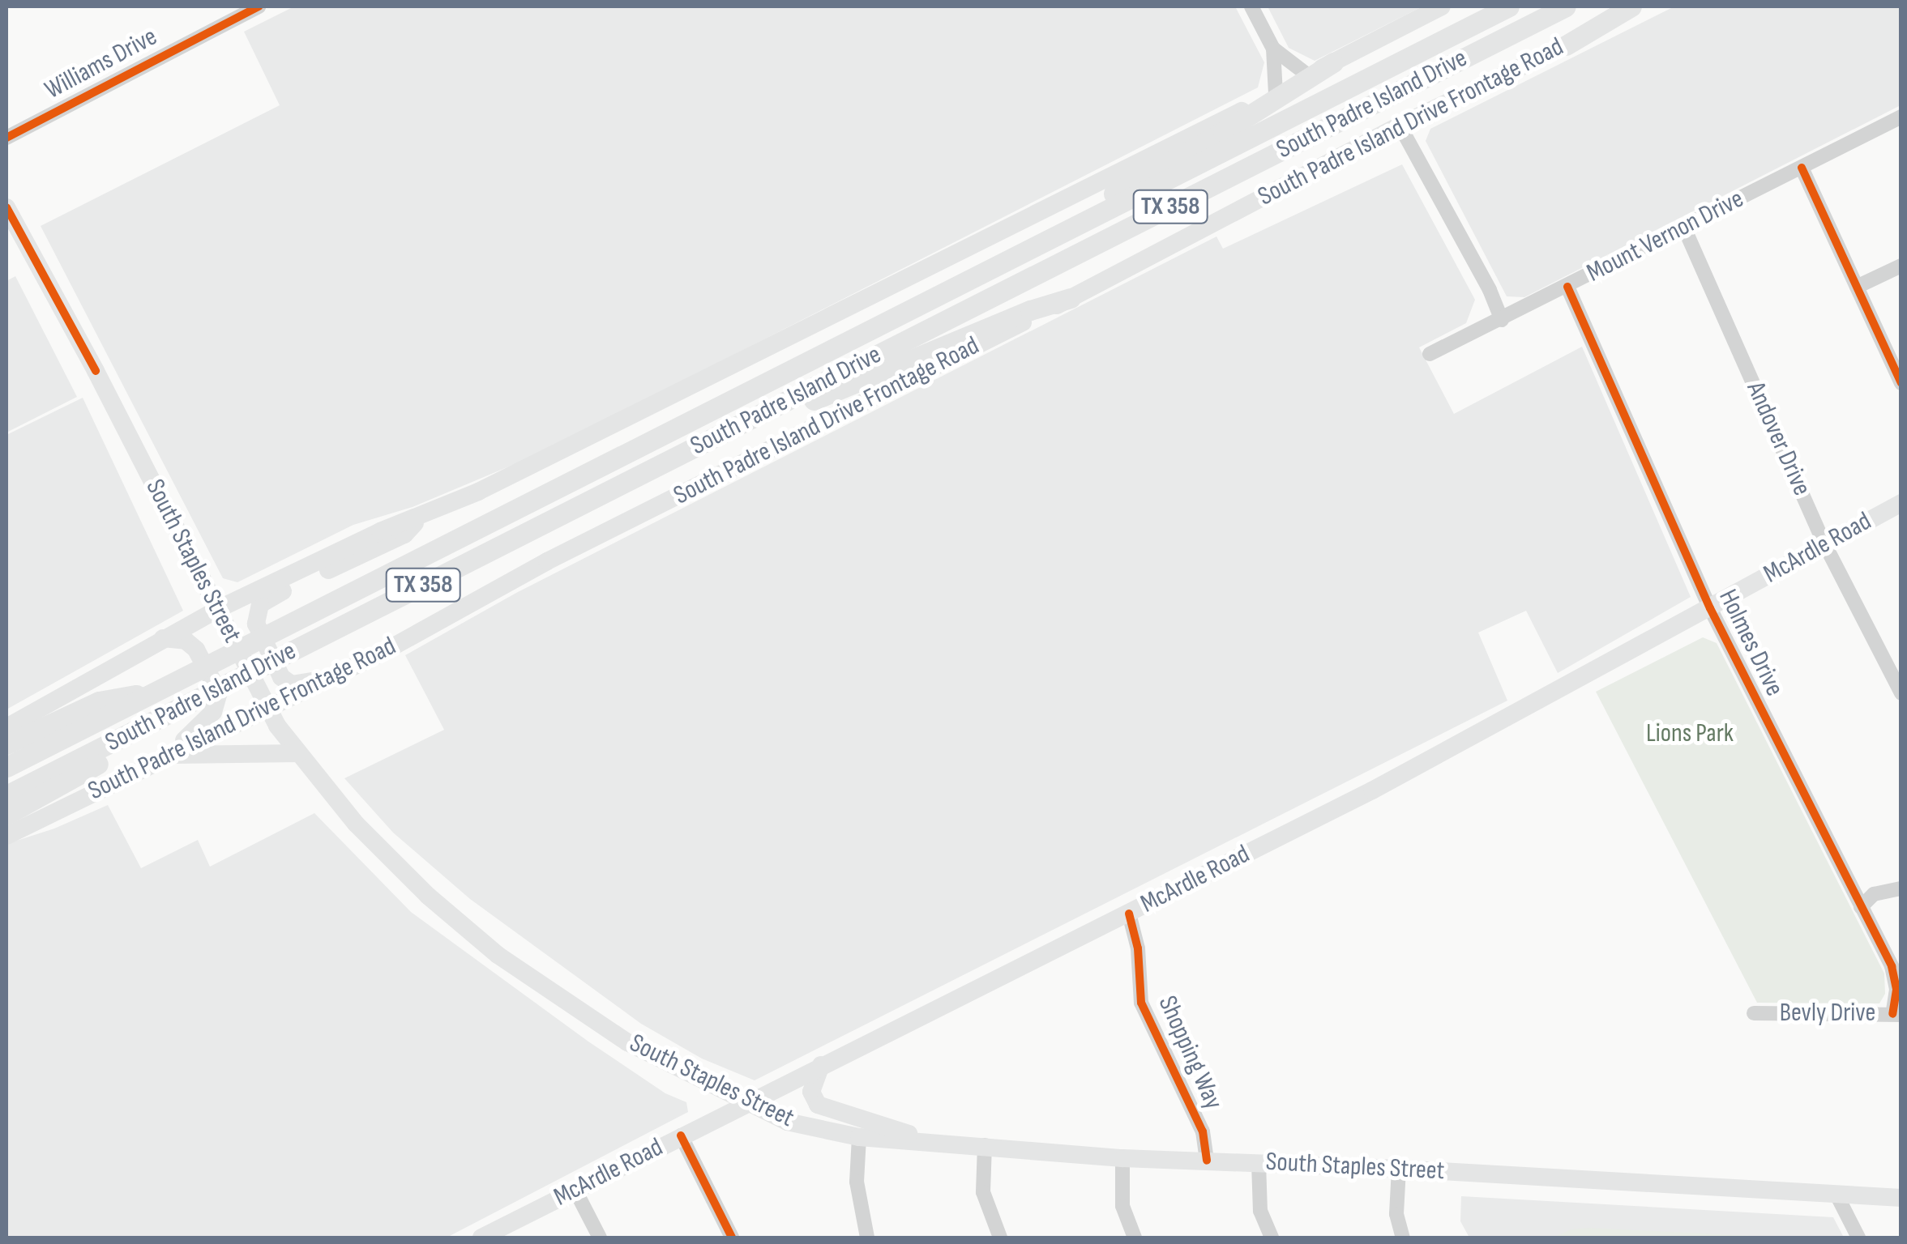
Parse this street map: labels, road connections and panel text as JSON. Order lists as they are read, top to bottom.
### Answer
{
  "streets": {
    "highway": ["South Padre Island Drive", "TX 358"],
    "main road": ["South Padre Island Drive Frontage Road", "McArdle Road", "South Staples Street"],
    "street": [
      "Williams Drive",
      "Mount Vernon Drive",
      "Andover Drive",
      "Holmes Drive",
      "Bevly Drive",
      "Shopping Way"
    ]
  },
  "crossings": [
    ["South Padre Island Drive Frontage Road", "South Staples Street"],
    ["Mount Vernon Drive", "Andover Drive"],
    ["Mount Vernon Drive", "Holmes Drive"],
    ["Andover Drive", "McArdle Road"],
    ["McArdle Road", "South Staples Street"],
    ["McArdle Road", "Holmes Drive"],
    ["McArdle Road", "Shopping Way"],
    ["South Staples Street", "Shopping Way"],
    ["Holmes Drive", "Bevly Drive"]
  ],
  "parks": ["Lions Park"]
}
